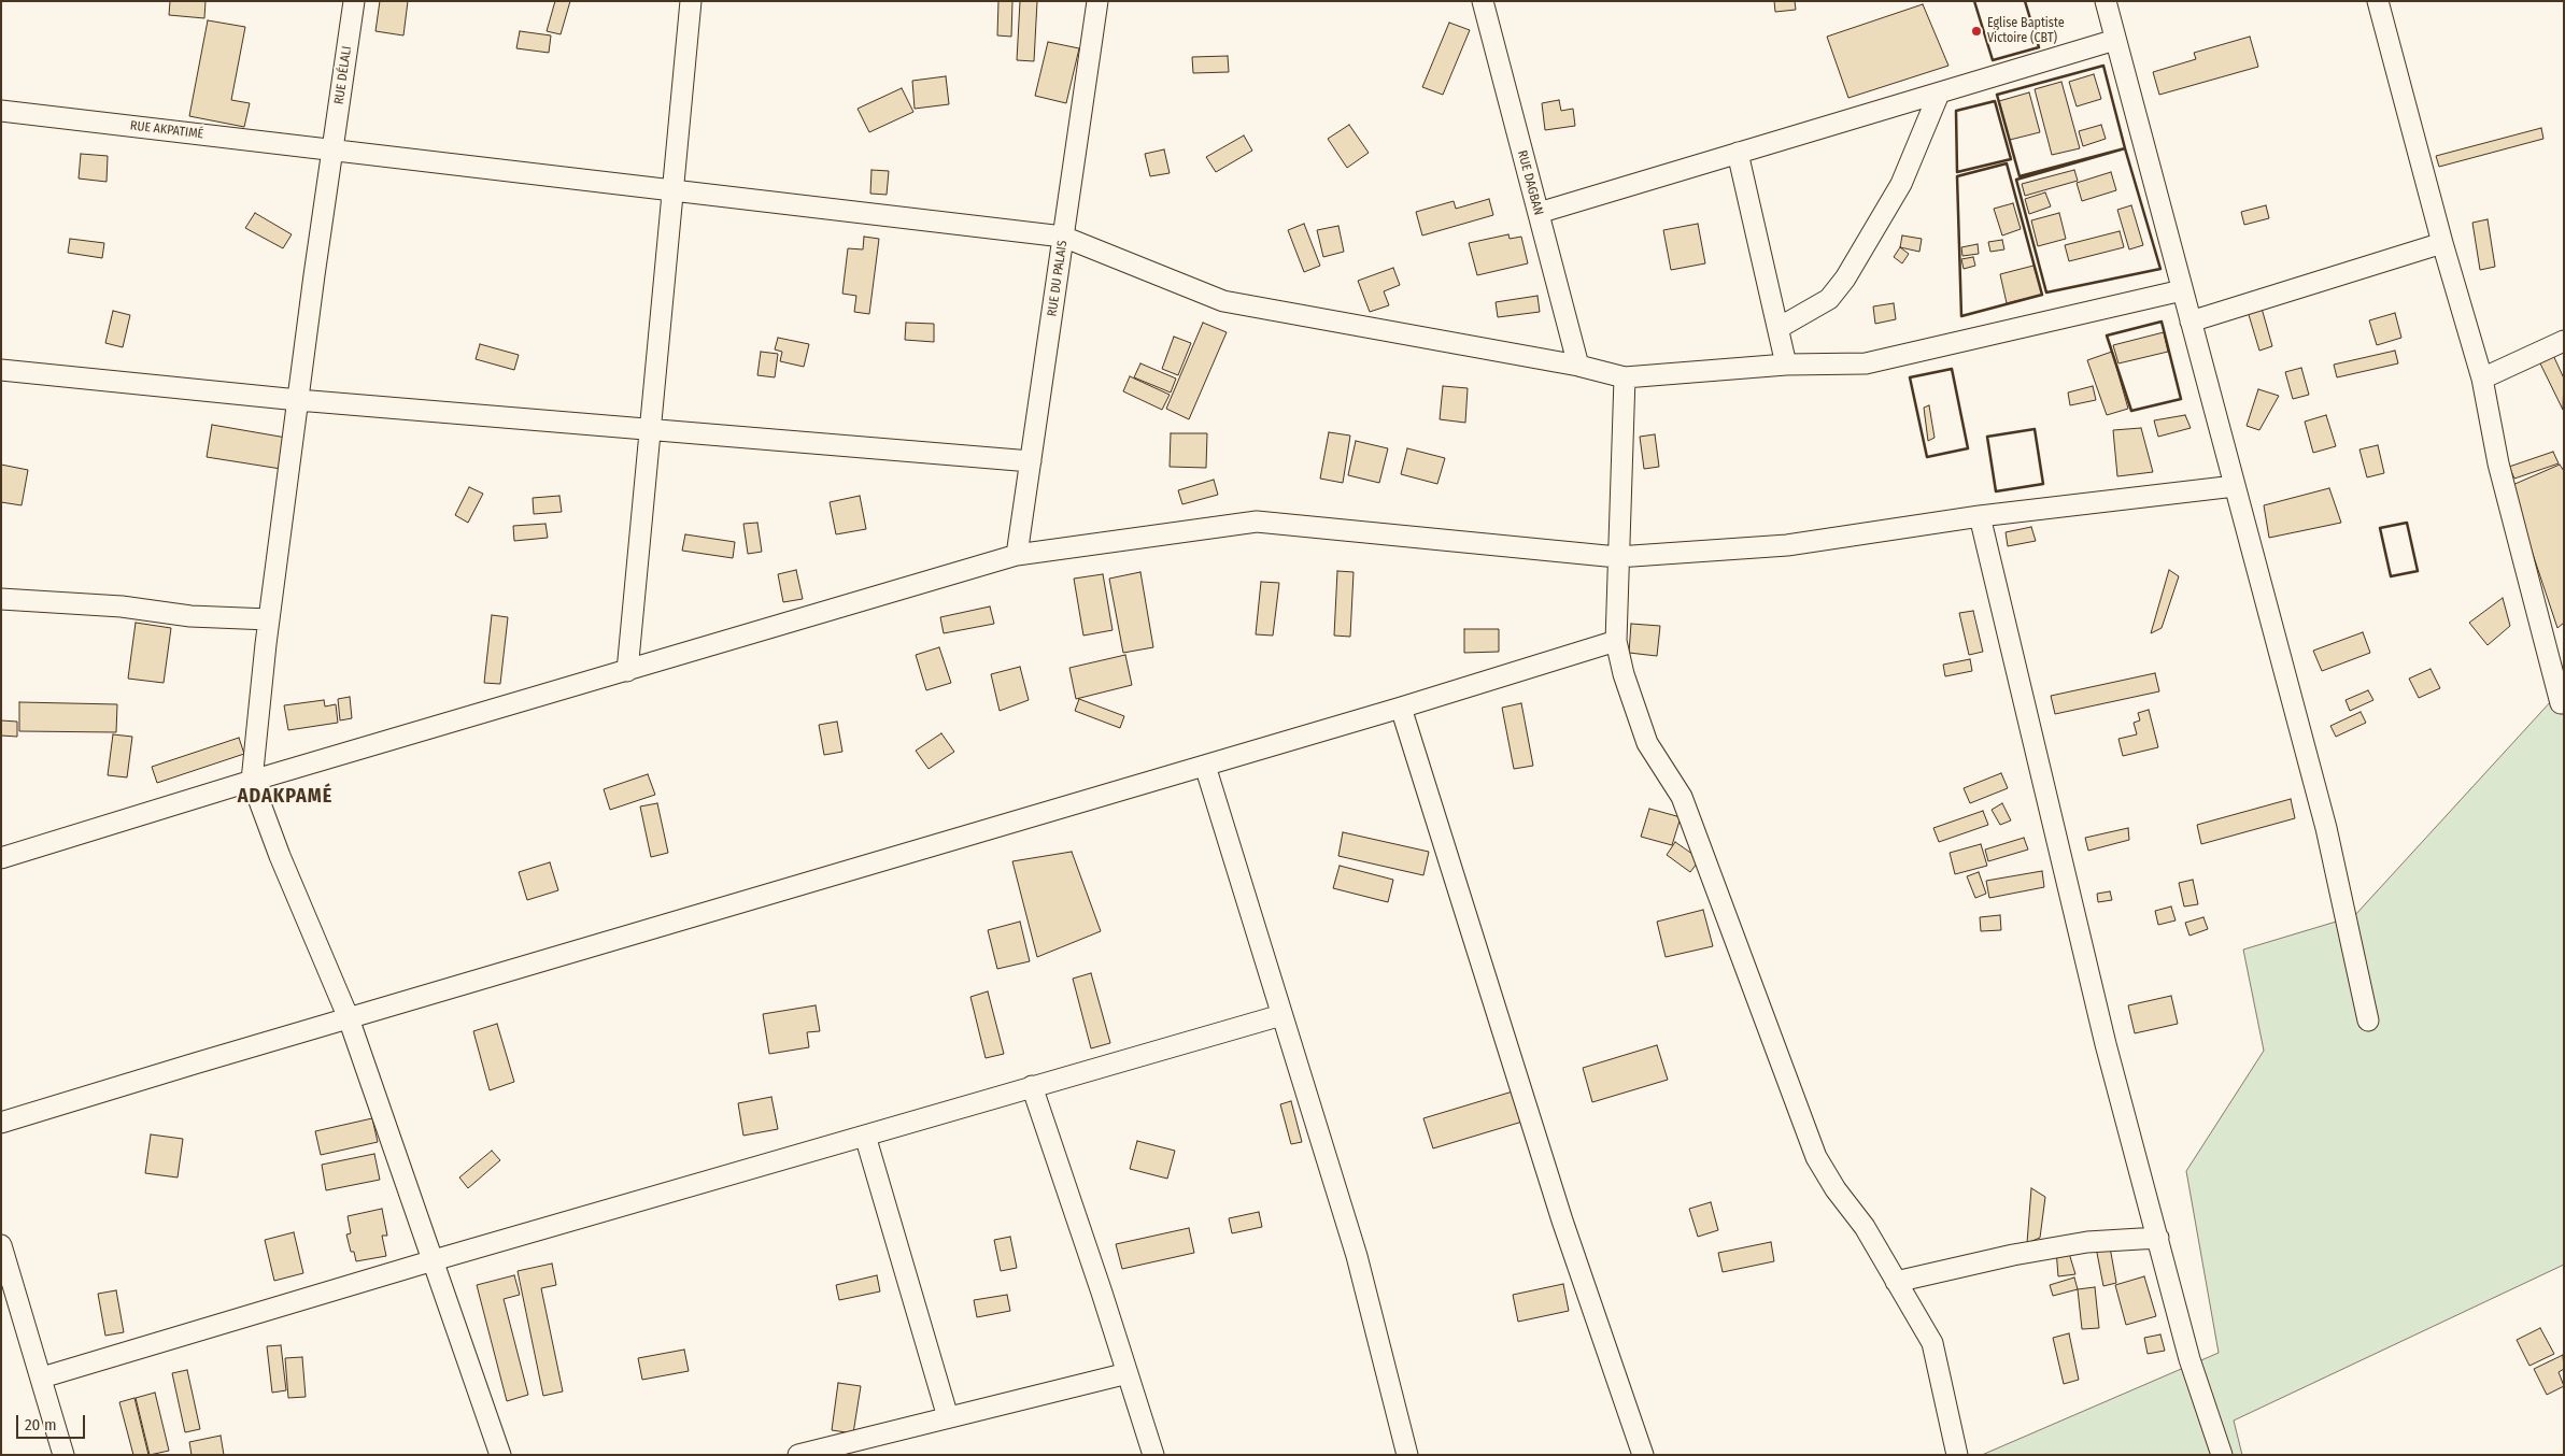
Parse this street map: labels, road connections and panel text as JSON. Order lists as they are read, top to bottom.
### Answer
{
  "streets": {
    "street": [
      "RUE DÉLALI",
      "RUE AKPATIMÉ",
      "RUE DAGBAN",
      "RUE DU PALAIS"
    ]
  },
  "crossings": [
    ["RUE DÉLALI", "RUE AKPATIMÉ"],
    ["RUE AKPATIMÉ", "RUE DAGBAN"],
    ["RUE AKPATIMÉ", "RUE DU PALAIS"]
  ],
  "districts": ["ADAKPAMÉ"],
  "places": ["Eglise Baptiste Victoire (CBT)"],
  "scale_bar": "20 m"
}
